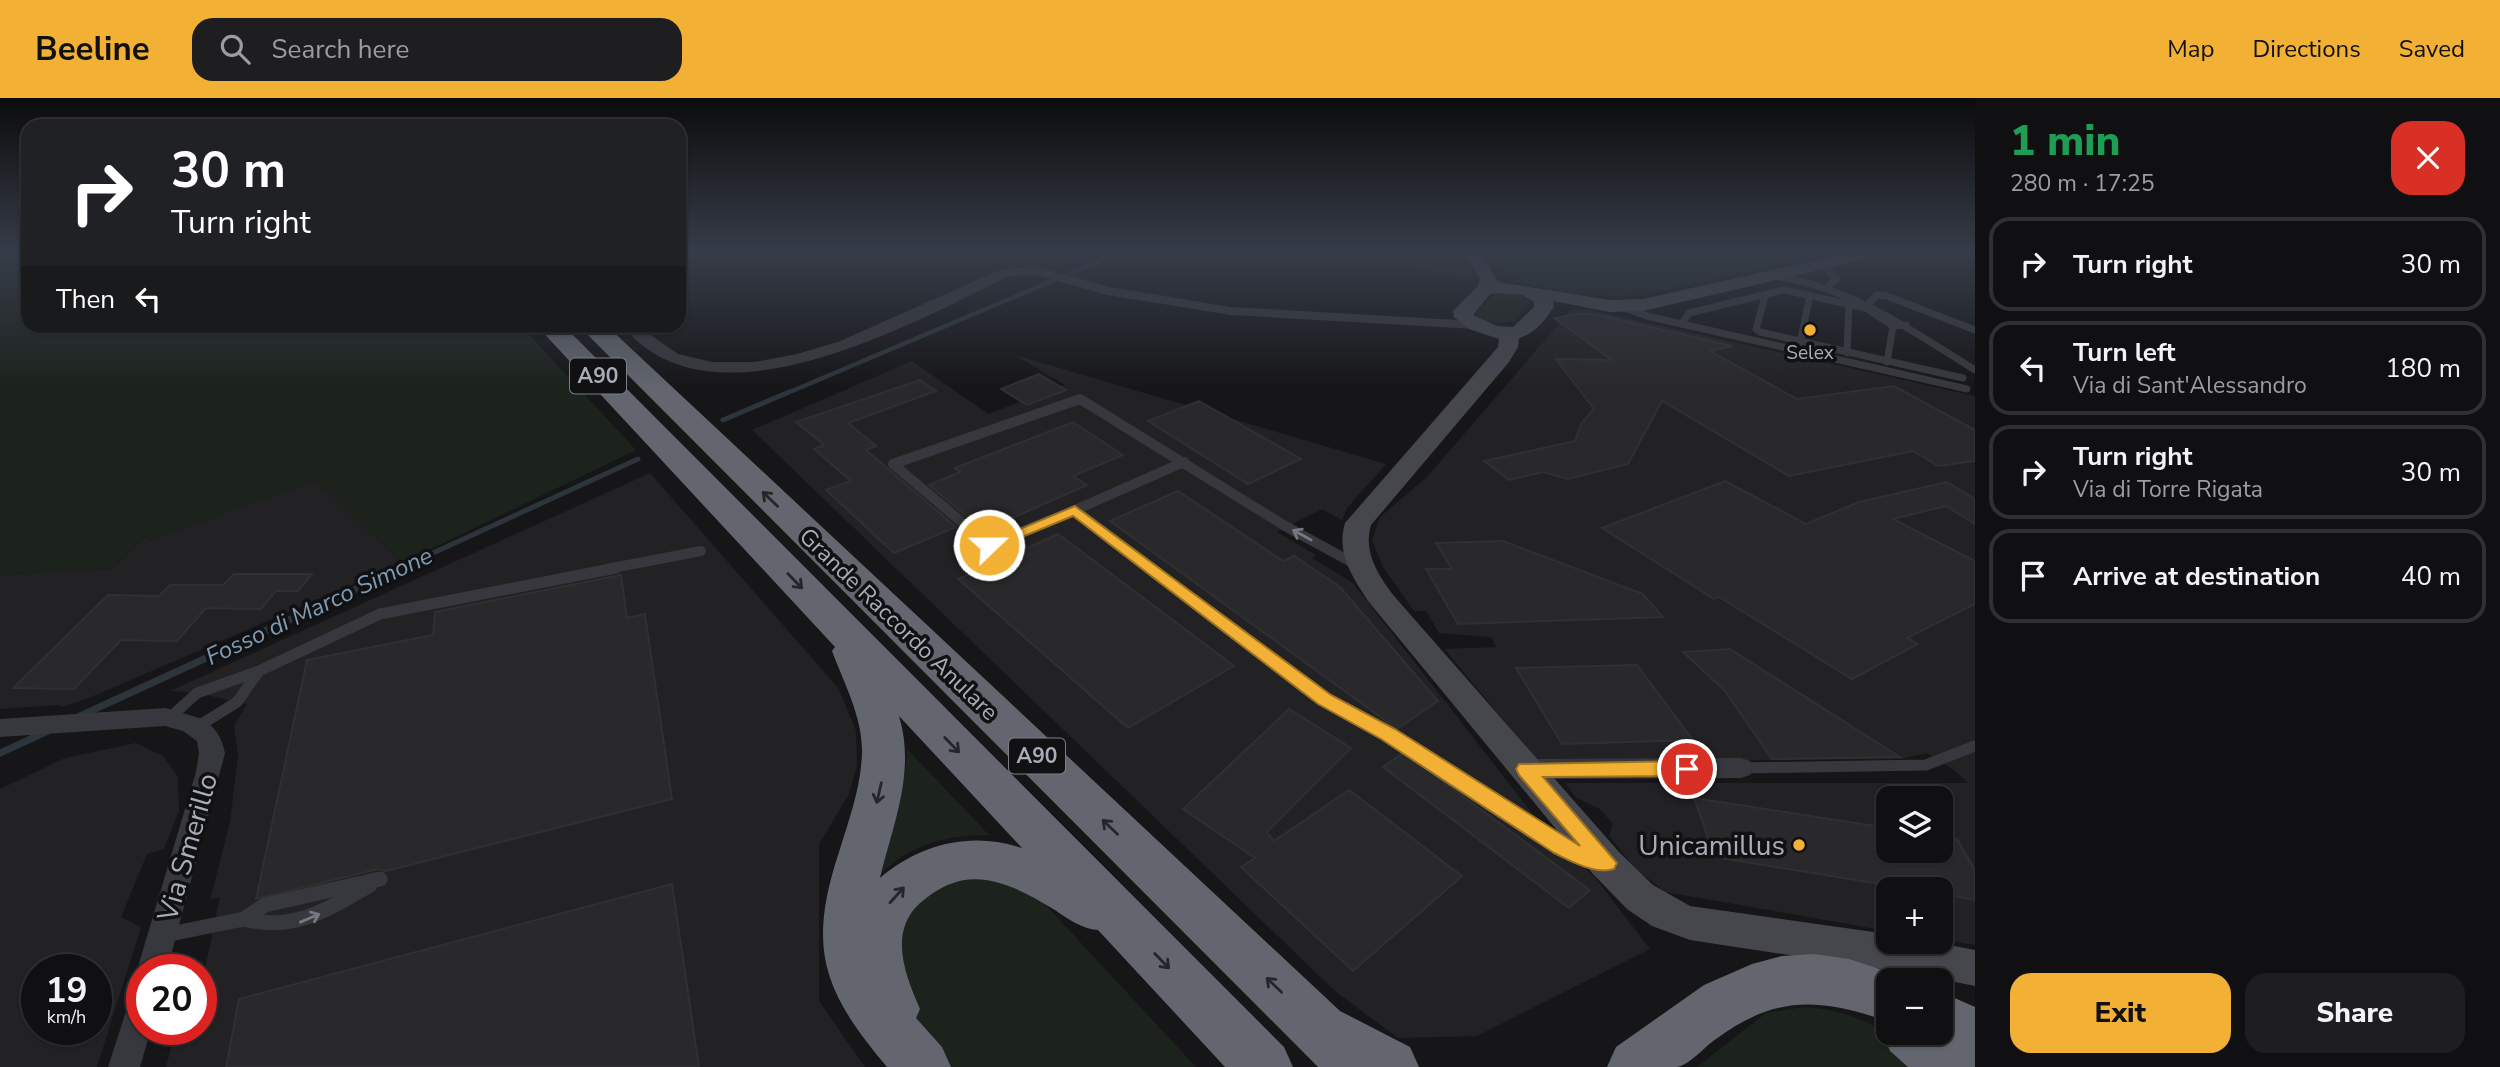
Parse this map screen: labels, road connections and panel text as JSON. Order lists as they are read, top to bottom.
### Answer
{
  "streets": {
    "highway": ["A90", "Grande Raccordo Anulare"],
    "street": ["Via Smerillo"]
  },
  "water": ["Fosso di Marco Simone"],
  "places": ["Selex", "Unicamillus"],
  "page": {
    "header": "Beeline",
    "search": "Search here",
    "nav": ["Map", "Directions", "Saved"],
    "heading": ["1 min", "280 m · 17:25"],
    "turn": ["30 m", "Turn right"],
    "list": [
      {
        "name": "Turn right",
        "value": "30 m"
      },
      {
        "name": "Turn left",
        "note": "Via di Sant'Alessandro",
        "value": "180 m"
      },
      {
        "name": "Turn right",
        "note": "Via di Torre Rigata",
        "value": "30 m"
      },
      {
        "name": "Arrive at destination",
        "value": "40 m"
      }
    ],
    "then": "Then",
    "map_buttons": ["+", "−"],
    "speed": "19 km/h",
    "limit": "20",
    "buttons": ["Exit", "Share"]
  }
}
